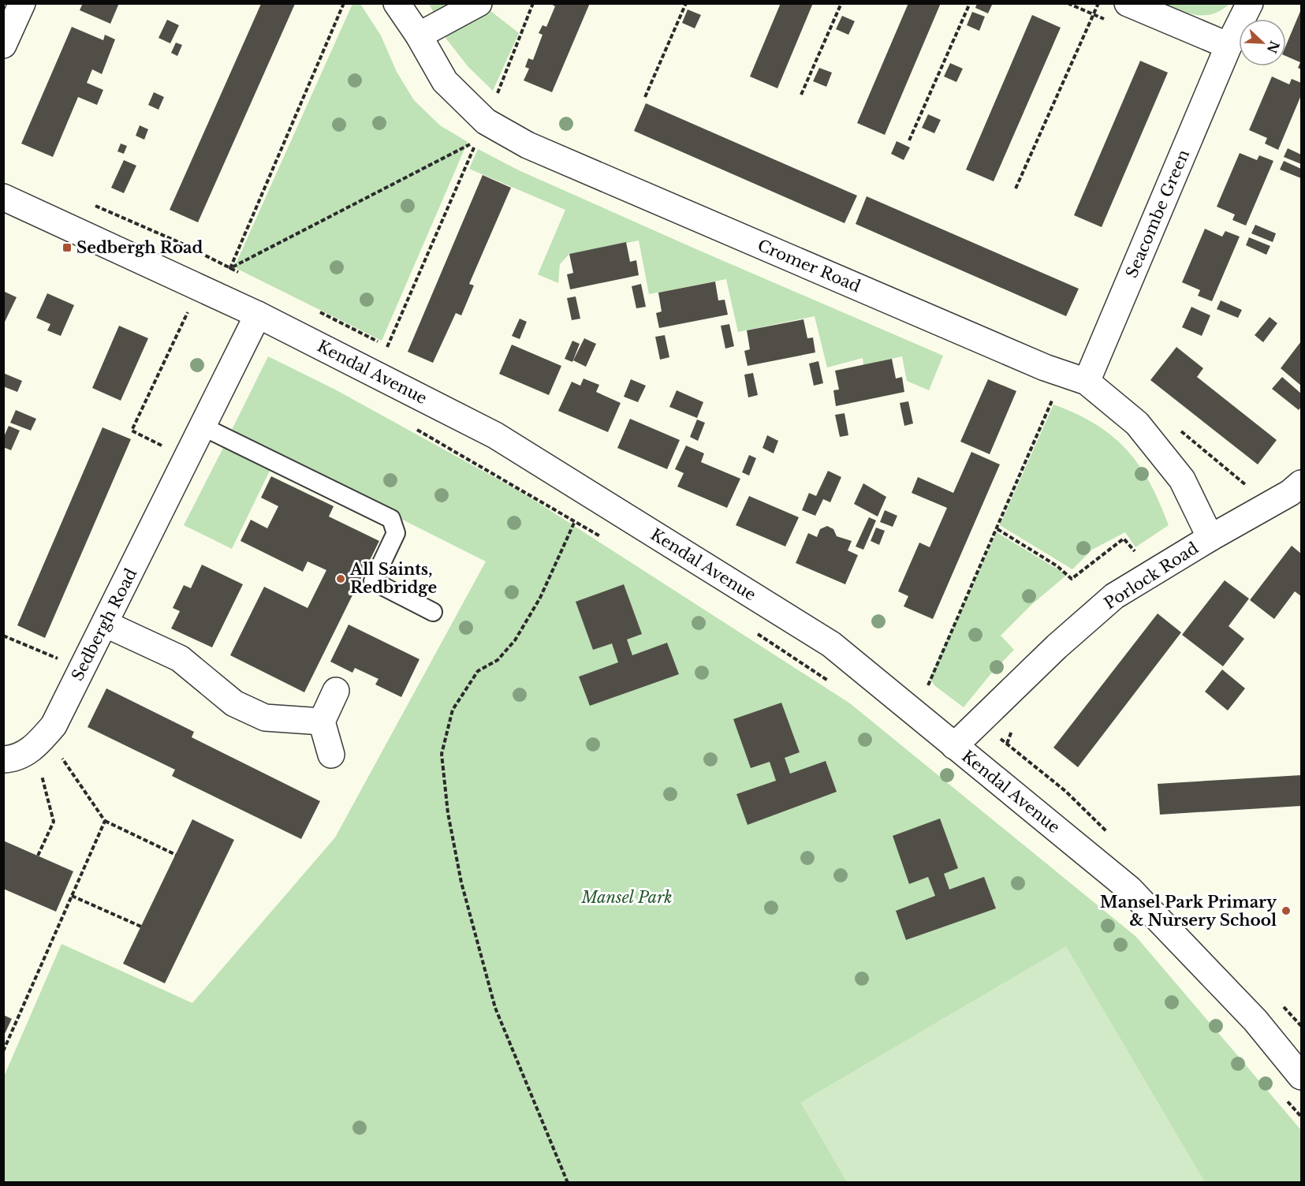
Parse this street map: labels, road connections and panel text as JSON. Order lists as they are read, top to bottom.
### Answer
{
  "streets": {
    "street": [
      "Seacombe Green",
      "Cromer Road",
      "Kendal Avenue",
      "Porlock Road",
      "Sedbergh Road"
    ]
  },
  "crossings": [
    ["Seacombe Green", "Cromer Road"],
    ["Cromer Road", "Porlock Road"],
    ["Kendal Avenue", "Porlock Road"],
    ["Kendal Avenue", "Sedbergh Road"]
  ],
  "parks": ["Mansel Park"],
  "places": {
    "transit": ["Sedbergh Road"],
    "other": ["All Saints, Redbridge", "Mansel Park Primary & Nursery School"]
  },
  "north": "bottom right"
}
